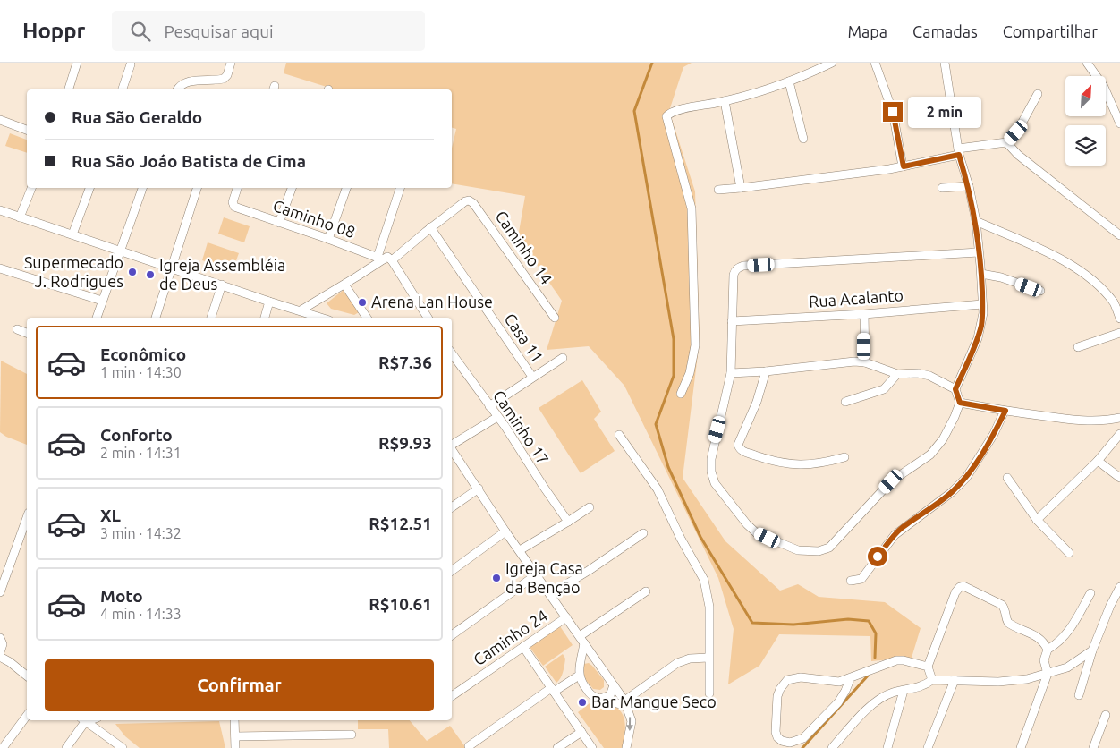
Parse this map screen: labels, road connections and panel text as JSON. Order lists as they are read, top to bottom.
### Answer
{
  "streets": {
    "street": [
      "Caminho 08",
      "Caminho 14",
      "Rua Acalanto",
      "Casa 11",
      "Caminho 17",
      "Caminho 24"
    ]
  },
  "crossings": [
    ["Caminho 14", "Casa 11"]
  ],
  "places": [
    "Supermecado J. Rodrigues",
    "Igreja Assembléia de Deus",
    "Arena Lan House",
    "Igreja Casa da Benção",
    "Bar Mangue Seco"
  ],
  "north": "top right",
  "page": {
    "header": "Hoppr",
    "search": "Pesquisar aqui",
    "nav": ["Mapa", "Camadas", "Compartilhar"],
    "banner": ["Rua São Geraldo", "Rua São Joáo Batista de Cima"],
    "bubble": "2 min",
    "list": [
      {
        "name": "Econômico",
        "note": "1 min · 14:30",
        "value": "R$7.36"
      },
      {
        "name": "Conforto",
        "note": "2 min · 14:31",
        "value": "R$9.93"
      },
      {
        "name": "XL",
        "note": "3 min · 14:32",
        "value": "R$12.51"
      },
      {
        "name": "Moto",
        "note": "4 min · 14:33",
        "value": "R$10.61"
      }
    ],
    "buttons": "Confirmar"
  }
}
